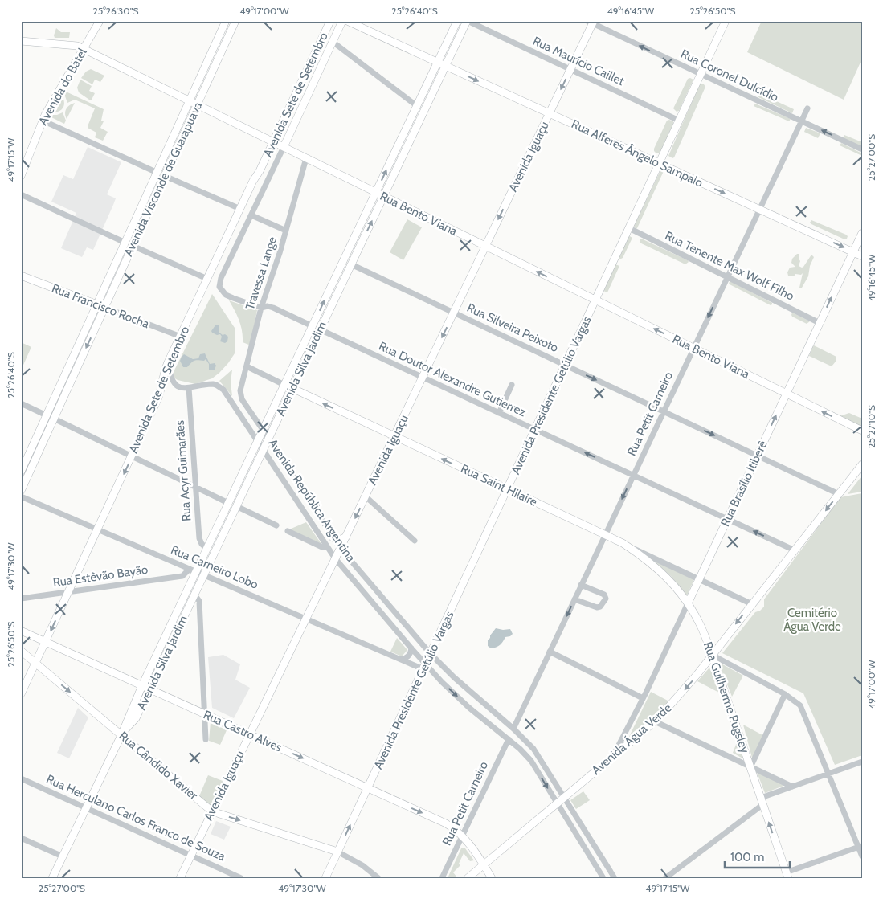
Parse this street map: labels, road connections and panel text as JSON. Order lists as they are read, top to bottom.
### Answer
{
  "streets": {
    "main road": [
      "Avenida do Batel",
      "Avenida Sete de Setembro",
      "Rua Alferes Ângelo Sampaio",
      "Avenida Iguaçu",
      "Avenida Visconde de Guarapuava",
      "Rua Bento Viana",
      "Rua Francisco Rocha",
      "Avenida Silva Jardim",
      "Avenida Presidente Getúlio Vargas",
      "Rua Brasílio Itiberê",
      "Rua Saint Hilaire",
      "Rua Guilherme Pugsley",
      "Rua Castro Alves",
      "Avenida Água Verde",
      "Rua Cândido Xavier"
    ],
    "street": [
      "Rua Maurício Caillet",
      "Rua Coronel Dulcídio",
      "Rua Tenente Max Wolf Filho",
      "Travessa Lange",
      "Rua Silveira Peixoto",
      "Rua Doutor Alexandre Gutierrez",
      "Rua Petit Carneiro",
      "Rua Acyr Guimarães",
      "Avenida República Argentina",
      "Rua Carneiro Lobo",
      "Rua Estêvão Bayão",
      "Rua Herculano Carlos Franco de Souza"
    ]
  },
  "crossings": [
    ["Rua Maurício Caillet", "Avenida Iguaçu"],
    ["Rua Maurício Caillet", "Avenida Silva Jardim"],
    ["Rua Maurício Caillet", "Avenida Presidente Getúlio Vargas"],
    ["Rua Coronel Dulcídio", "Avenida Iguaçu"],
    ["Rua Coronel Dulcídio", "Avenida Presidente Getúlio Vargas"],
    ["Rua Coronel Dulcídio", "Rua Petit Carneiro"],
    ["Avenida do Batel", "Rua Bento Viana"],
    ["Avenida Sete de Setembro", "Rua Bento Viana"],
    ["Avenida Sete de Setembro", "Travessa Lange"],
    ["Avenida Sete de Setembro", "Rua Francisco Rocha"],
    ["Avenida Sete de Setembro", "Rua Carneiro Lobo"],
    ["Avenida Sete de Setembro", "Rua Estêvão Bayão"],
    ["Avenida Sete de Setembro", "Rua Castro Alves"],
    ["Avenida Sete de Setembro", "Rua Cândido Xavier"],
    ["Rua Alferes Ângelo Sampaio", "Avenida Iguaçu"],
    ["Rua Alferes Ângelo Sampaio", "Avenida Silva Jardim"],
    ["Rua Alferes Ângelo Sampaio", "Avenida Presidente Getúlio Vargas"],
    ["Rua Alferes Ângelo Sampaio", "Rua Petit Carneiro"],
    ["Rua Alferes Ângelo Sampaio", "Rua Brasílio Itiberê"],
    ["Avenida Iguaçu", "Rua Bento Viana"],
    ["Avenida Iguaçu", "Rua Silveira Peixoto"],
    ["Avenida Iguaçu", "Rua Doutor Alexandre Gutierrez"],
    ["Avenida Iguaçu", "Rua Saint Hilaire"],
    ["Avenida Iguaçu", "Avenida República Argentina"],
    ["Avenida Iguaçu", "Rua Carneiro Lobo"],
    ["Avenida Iguaçu", "Rua Castro Alves"],
    ["Avenida Iguaçu", "Rua Cândido Xavier"],
    ["Avenida Iguaçu", "Rua Herculano Carlos Franco de Souza"],
    ["Avenida Visconde de Guarapuava", "Rua Bento Viana"],
    ["Avenida Visconde de Guarapuava", "Rua Francisco Rocha"],
    ["Rua Bento Viana", "Travessa Lange"],
    ["Rua Bento Viana", "Avenida Silva Jardim"],
    ["Rua Bento Viana", "Avenida Presidente Getúlio Vargas"],
    ["Rua Bento Viana", "Rua Petit Carneiro"],
    ["Rua Bento Viana", "Rua Brasílio Itiberê"],
    ["Rua Tenente Max Wolf Filho", "Avenida Presidente Getúlio Vargas"],
    ["Rua Tenente Max Wolf Filho", "Rua Petit Carneiro"],
    ["Rua Tenente Max Wolf Filho", "Rua Brasílio Itiberê"],
    ["Travessa Lange", "Rua Saint Hilaire"],
    ["Travessa Lange", "Avenida República Argentina"],
    ["Rua Silveira Peixoto", "Avenida Silva Jardim"],
    ["Rua Silveira Peixoto", "Avenida Presidente Getúlio Vargas"],
    ["Rua Silveira Peixoto", "Rua Petit Carneiro"],
    ["Rua Silveira Peixoto", "Rua Brasílio Itiberê"],
    ["Rua Silveira Peixoto", "Avenida Água Verde"],
    ["Avenida Silva Jardim", "Rua Doutor Alexandre Gutierrez"],
    ["Avenida Silva Jardim", "Rua Acyr Guimarães"],
    ["Avenida Silva Jardim", "Rua Saint Hilaire"],
    ["Avenida Silva Jardim", "Avenida República Argentina"],
    ["Avenida Silva Jardim", "Rua Carneiro Lobo"],
    ["Avenida Silva Jardim", "Rua Castro Alves"],
    ["Avenida Silva Jardim", "Rua Cândido Xavier"],
    ["Avenida Silva Jardim", "Rua Herculano Carlos Franco de Souza"],
    ["Rua Doutor Alexandre Gutierrez", "Avenida Presidente Getúlio Vargas"],
    ["Rua Doutor Alexandre Gutierrez", "Rua Petit Carneiro"],
    ["Rua Doutor Alexandre Gutierrez", "Rua Brasílio Itiberê"],
    ["Rua Doutor Alexandre Gutierrez", "Avenida Água Verde"],
    ["Avenida Presidente Getúlio Vargas", "Rua Saint Hilaire"],
    ["Avenida Presidente Getúlio Vargas", "Avenida República Argentina"],
    ["Avenida Presidente Getúlio Vargas", "Rua Carneiro Lobo"],
    ["Avenida Presidente Getúlio Vargas", "Rua Castro Alves"],
    ["Avenida Presidente Getúlio Vargas", "Rua Cândido Xavier"],
    ["Rua Petit Carneiro", "Rua Saint Hilaire"],
    ["Rua Petit Carneiro", "Avenida República Argentina"],
    ["Rua Petit Carneiro", "Rua Castro Alves"],
    ["Rua Acyr Guimarães", "Avenida República Argentina"],
    ["Rua Brasílio Itiberê", "Rua Saint Hilaire"],
    ["Rua Brasílio Itiberê", "Rua Guilherme Pugsley"],
    ["Rua Brasílio Itiberê", "Avenida Água Verde"],
    ["Rua Saint Hilaire", "Rua Guilherme Pugsley"],
    ["Rua Saint Hilaire", "Avenida Água Verde"],
    ["Avenida República Argentina", "Rua Carneiro Lobo"],
    ["Avenida República Argentina", "Avenida Água Verde"],
    ["Rua Guilherme Pugsley", "Avenida Água Verde"],
    ["Rua Castro Alves", "Avenida Água Verde"]
  ],
  "one_way": [
    "Rua Coronel Dulcídio",
    "Rua Alferes Ângelo Sampaio",
    "Rua Silveira Peixoto",
    "Rua Saint Hilaire",
    "Rua Castro Alves",
    "Avenida Água Verde",
    "Rua Cândido Xavier"
  ],
  "parks": ["Cemitério Água Verde"],
  "scale_bar": "100 m",
  "coordinates": [
    "25°26'30\"S",
    "49°17'00\"W",
    "25°26'40\"S",
    "49°16'45\"W",
    "25°26'50\"S",
    "25°27'00\"S",
    "49°17'15\"W",
    "25°27'10\"S",
    "49°17'30\"W"
  ]
}
